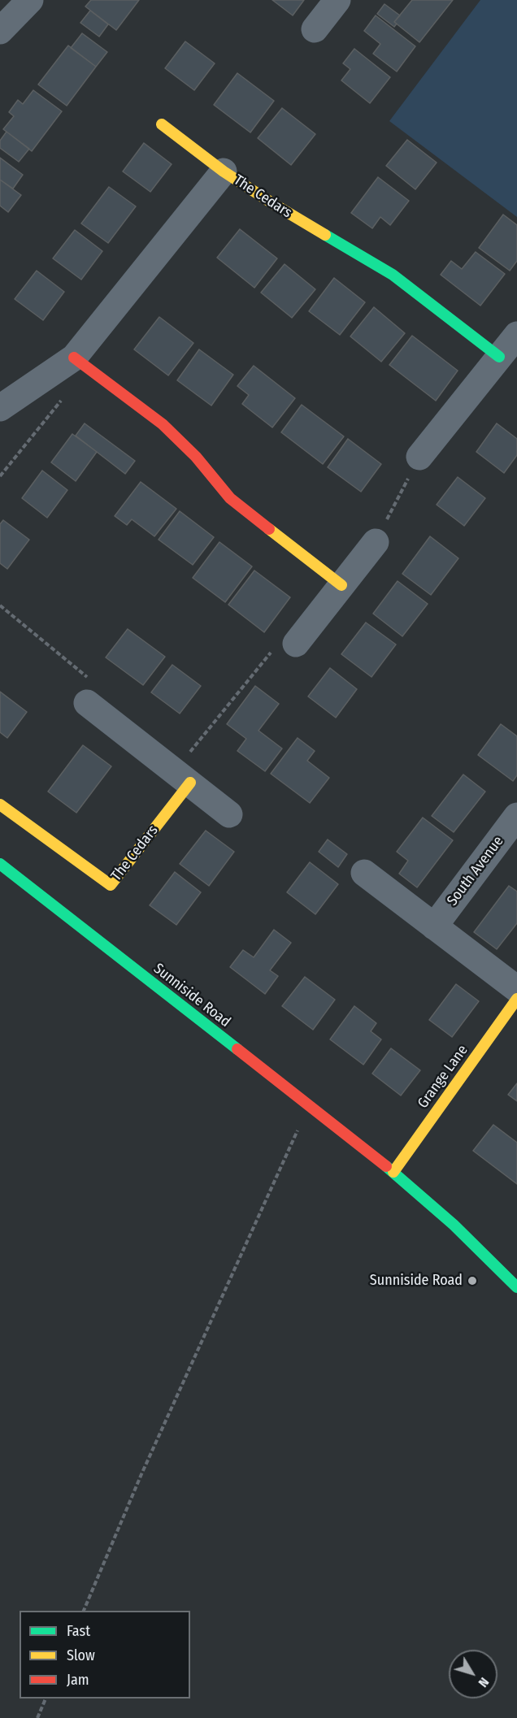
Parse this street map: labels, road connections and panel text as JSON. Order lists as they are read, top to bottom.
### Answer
{
  "streets": {
    "street": [
      "The Cedars",
      "South Avenue",
      "Sunniside Road",
      "Grange Lane"
    ]
  },
  "crossings": [
    ["Sunniside Road", "Grange Lane"]
  ],
  "places": ["Sunniside Road"],
  "legend": ["Fast", "Slow", "Jam"],
  "north": "bottom right"
}
